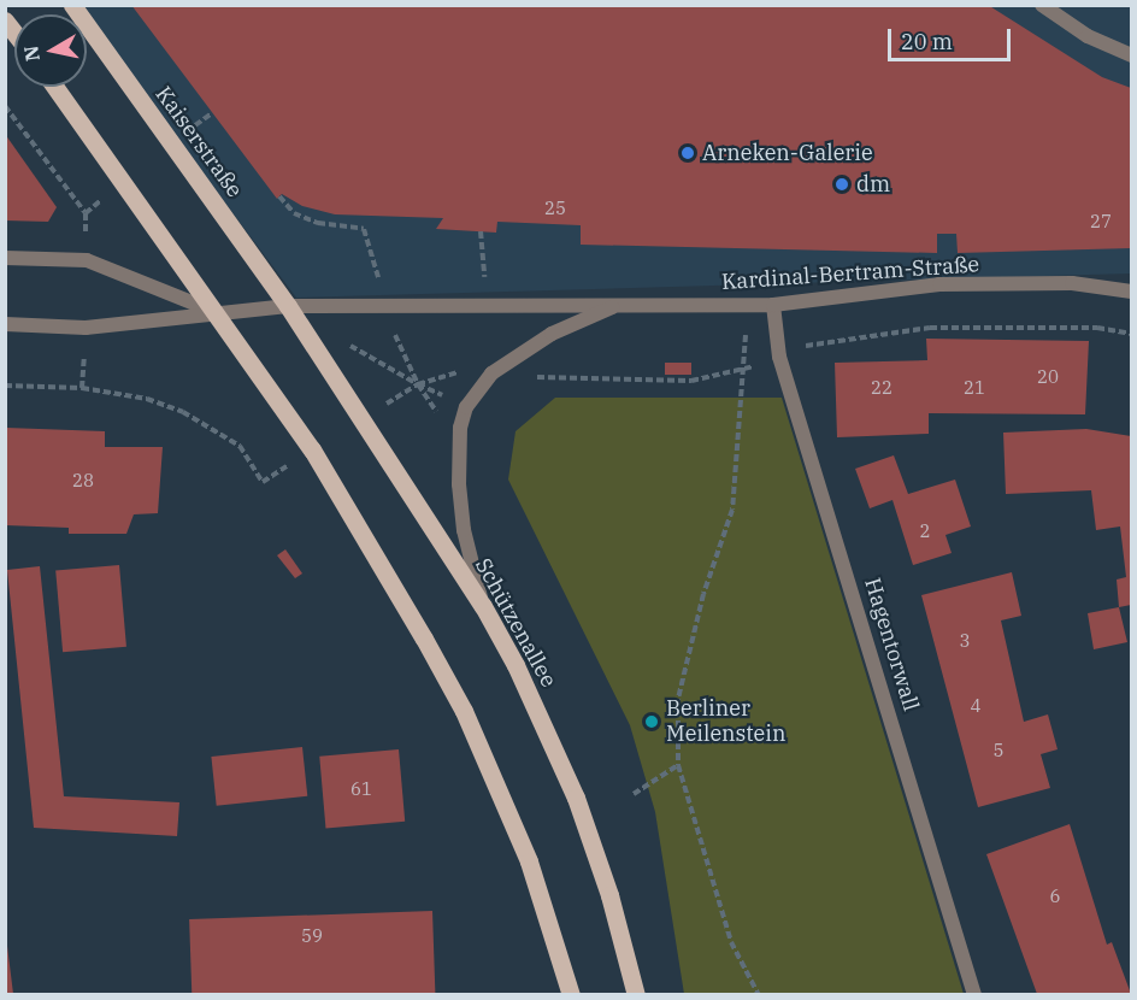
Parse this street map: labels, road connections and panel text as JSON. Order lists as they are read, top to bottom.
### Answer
{
  "streets": {
    "main road": ["Kaiserstraße", "Schützenallee"],
    "street": ["Kardinal-Bertram-Straße", "Hagentorwall"]
  },
  "crossings": [
    ["Kaiserstraße", "Kardinal-Bertram-Straße"],
    ["Kaiserstraße", "Schützenallee"],
    ["Kardinal-Bertram-Straße", "Schützenallee"],
    ["Kardinal-Bertram-Straße", "Hagentorwall"]
  ],
  "places": ["Arneken-Galerie", "dm", "Berliner Meilenstein"],
  "house_numbers": [
    "25",
    "27",
    "20",
    "22",
    "21",
    "28",
    "2",
    "3",
    "4",
    "5",
    "61",
    "6",
    "59"
  ],
  "scale_bar": "20 m",
  "north": "left"
}
